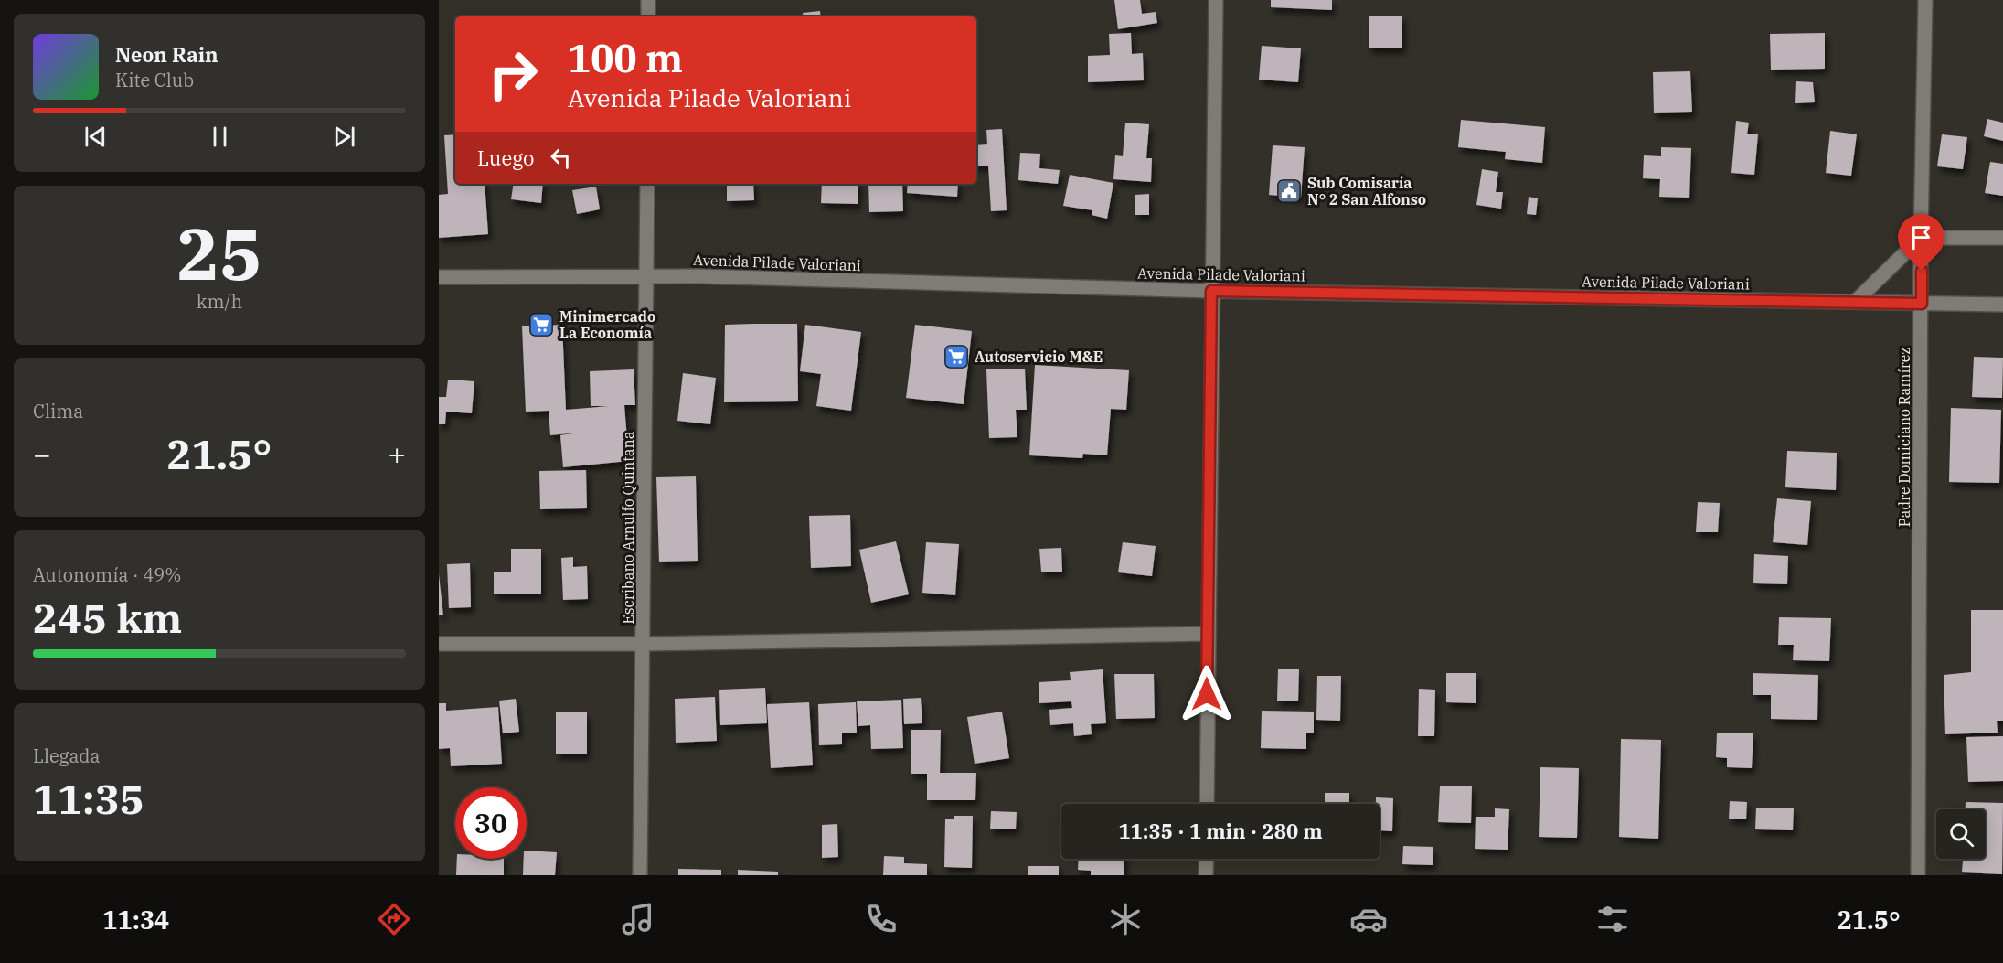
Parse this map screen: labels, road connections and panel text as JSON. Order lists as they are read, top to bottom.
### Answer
{
  "streets": {
    "street": ["Avenida Pilade Valoriani", "Padre Domiciano Ramírez", "Escribano Arnulfo Quintana"]
  },
  "crossings": [
    ["Avenida Pilade Valoriani", "Padre Domiciano Ramírez"],
    ["Avenida Pilade Valoriani", "Escribano Arnulfo Quintana"]
  ],
  "places": {
    "public building": ["Sub Comisaría N° 2 San Alfonso"],
    "supermarket": ["Minimercado La Economía", "Autoservicio M&E"]
  },
  "page": {
    "turn": ["100 m", "Avenida Pilade Valoriani"],
    "song": ["Neon Rain", "Kite Club"],
    "then": "Luego",
    "tile": [
      ["25", "km/h"],
      "Clima",
      ["Autonomía · 49%", "245 km"],
      ["Llegada", "11:35"]
    ],
    "heat": ["−", "21.5°", "+"],
    "limit": "30",
    "trip": "11:35 · 1 min · 280 m",
    "tabs": ["11:34", "21.5°"]
  }
}
